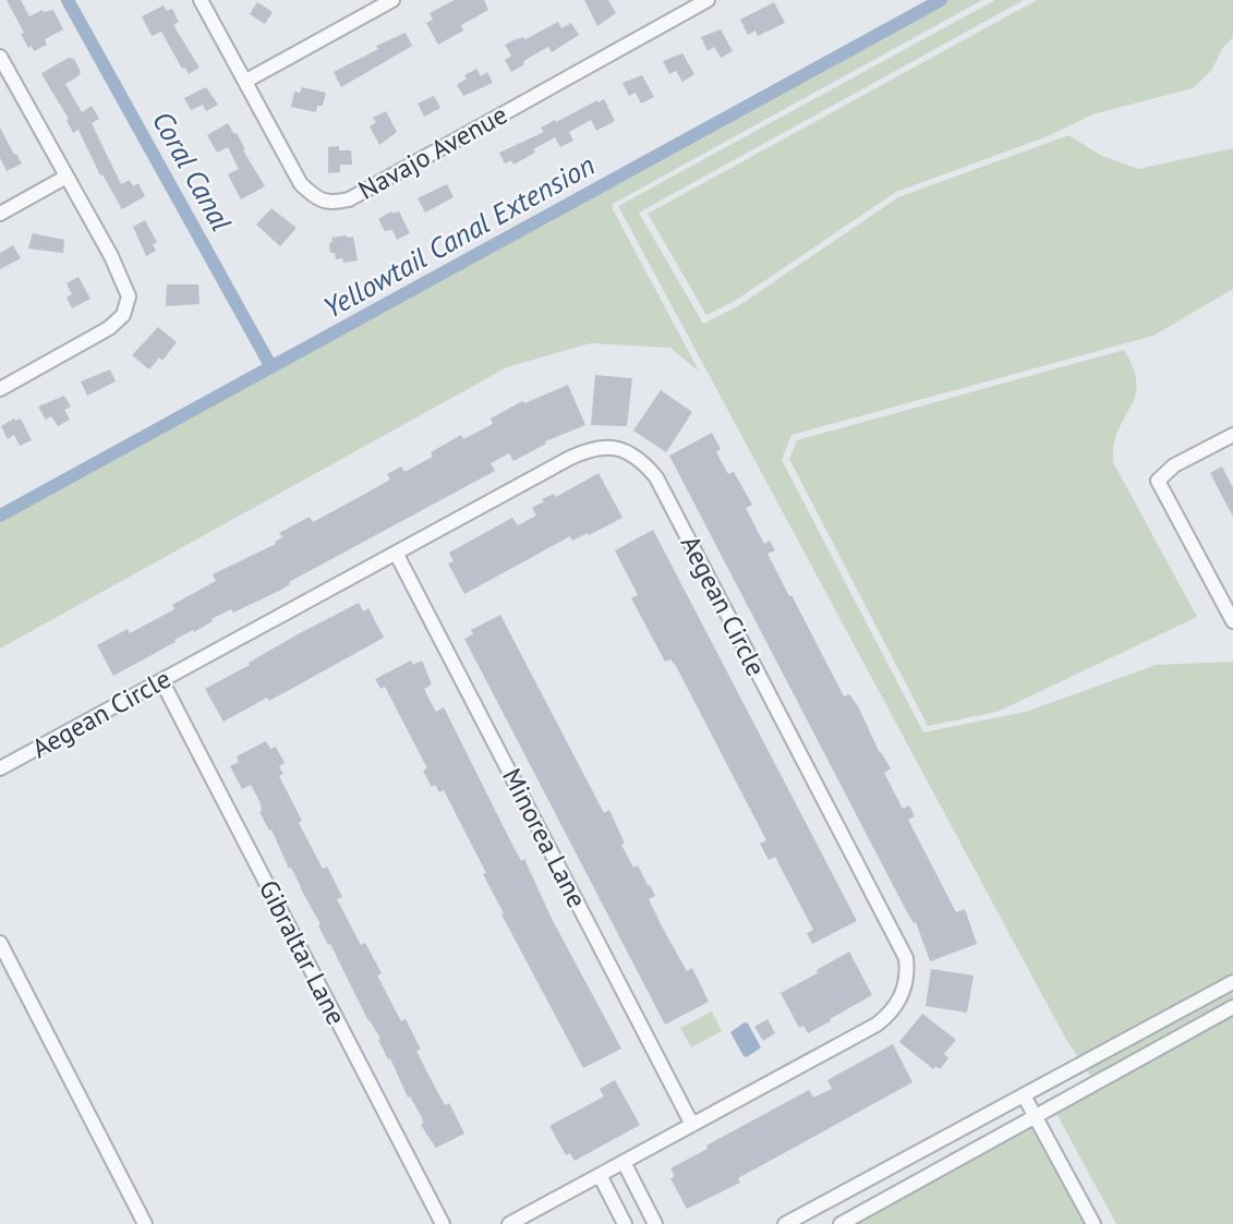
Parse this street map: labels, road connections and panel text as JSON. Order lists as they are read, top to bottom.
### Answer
{
  "streets": {
    "street": [
      "Navajo Avenue",
      "Aegean Circle",
      "Minorea Lane",
      "Gibraltar Lane"
    ]
  },
  "crossings": [
    ["Aegean Circle", "Minorea Lane"],
    ["Aegean Circle", "Gibraltar Lane"]
  ],
  "water": ["Coral Canal", "Yellowtail Canal Extension"]
}
